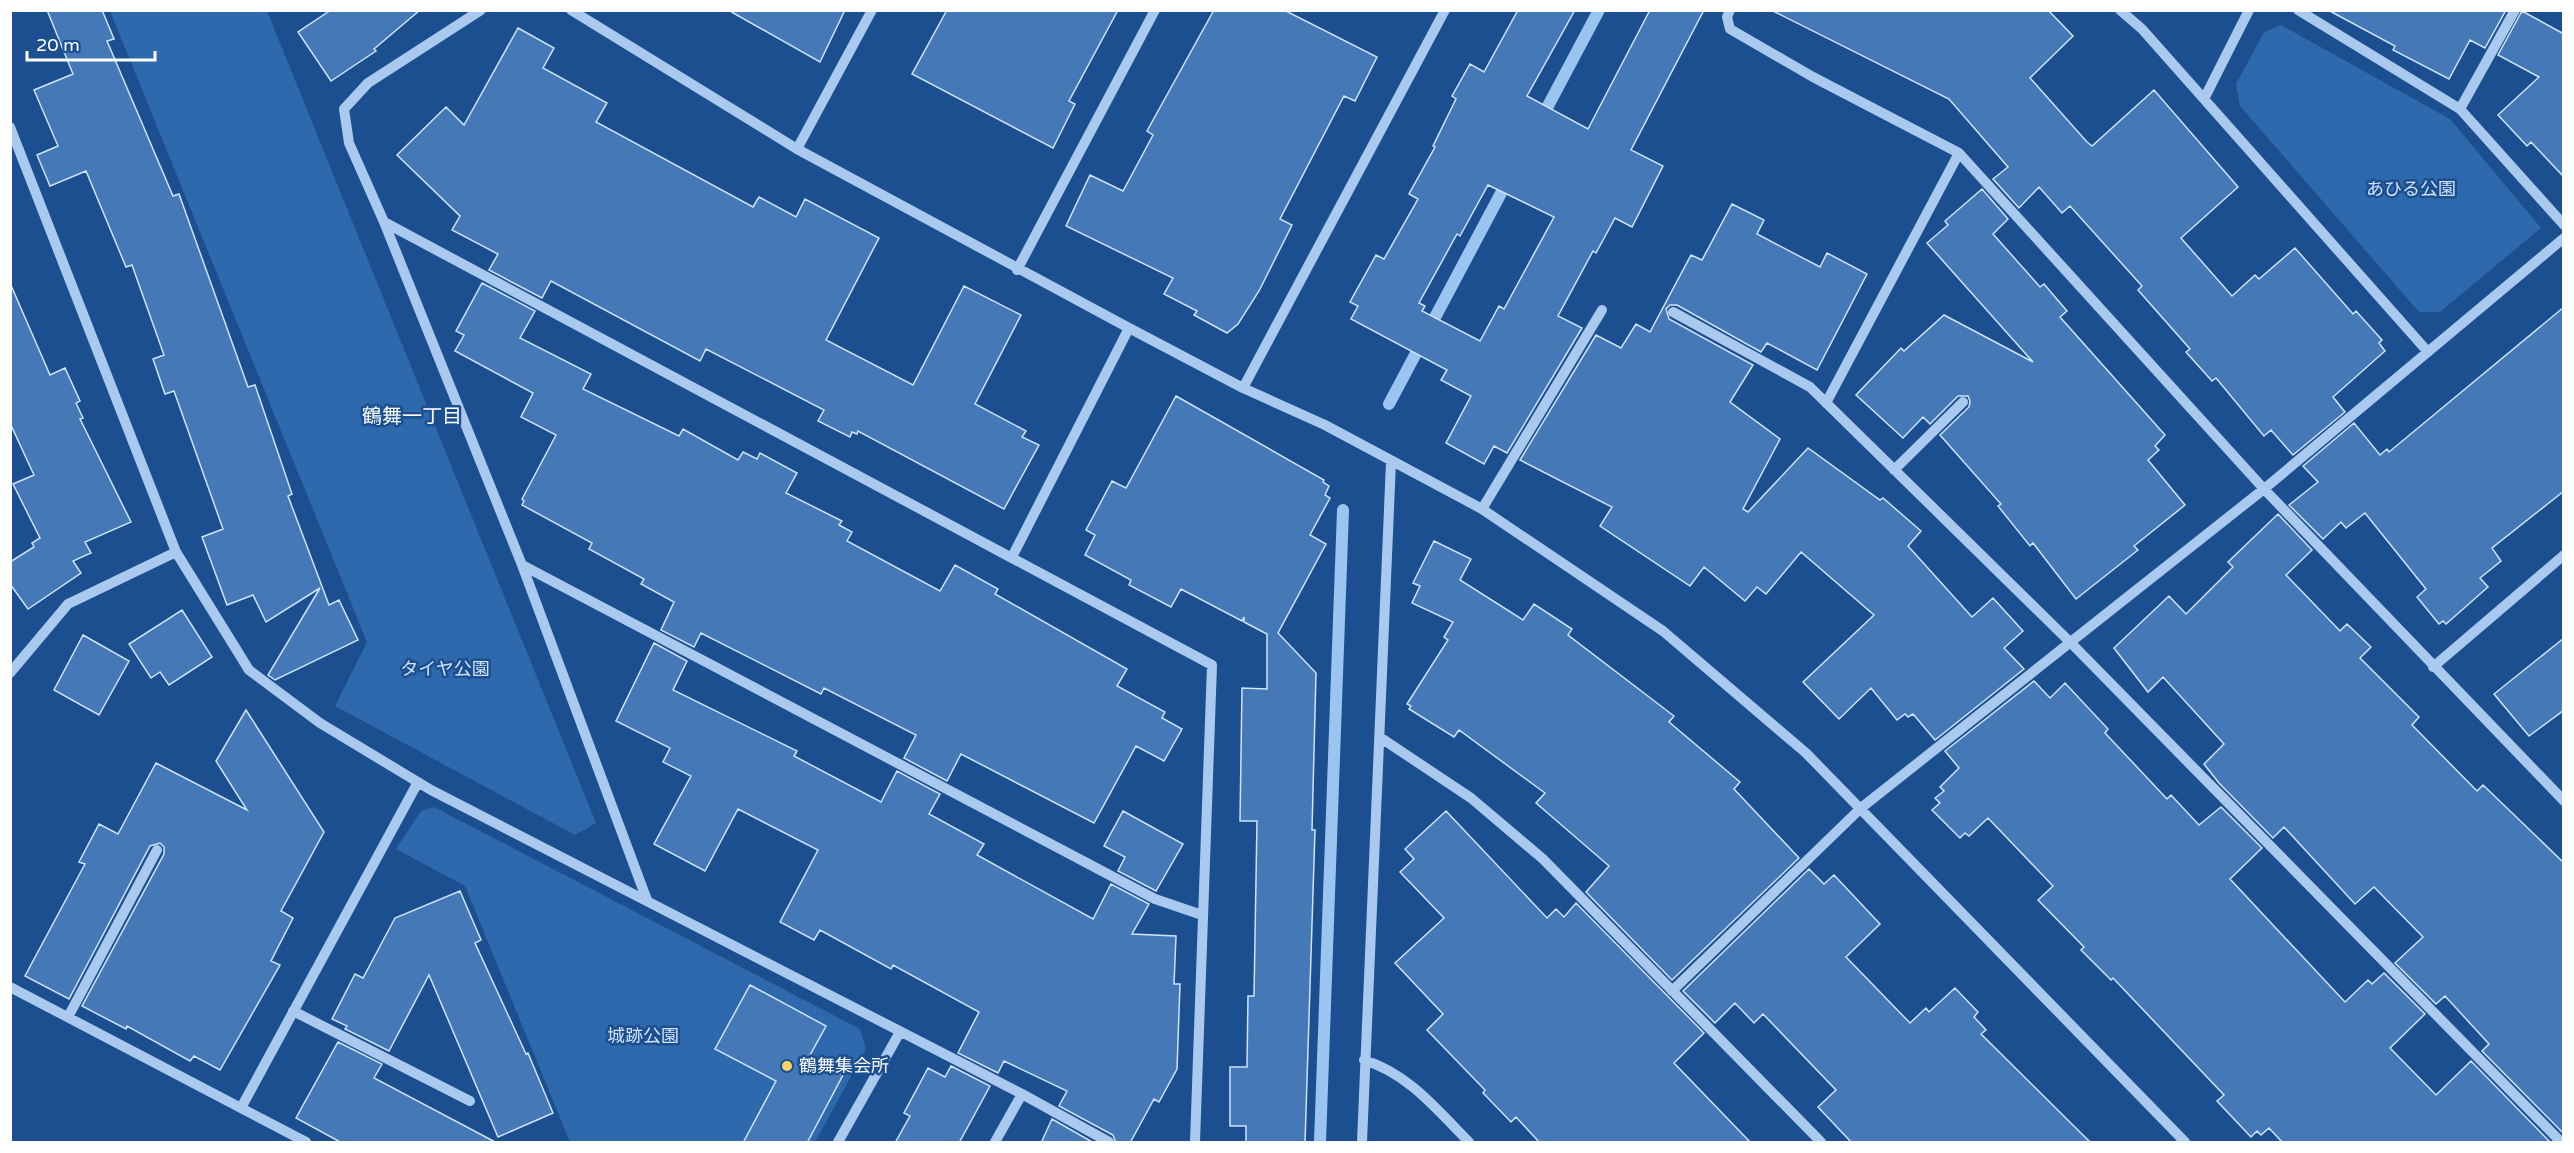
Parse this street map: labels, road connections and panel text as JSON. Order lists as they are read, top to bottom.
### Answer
{
  "districts": ["鶴舞一丁目"],
  "parks": ["あひる公園", "タイヤ公園", "城跡公園"],
  "places": ["鶴舞集会所"],
  "scale_bar": "20 m"
}
